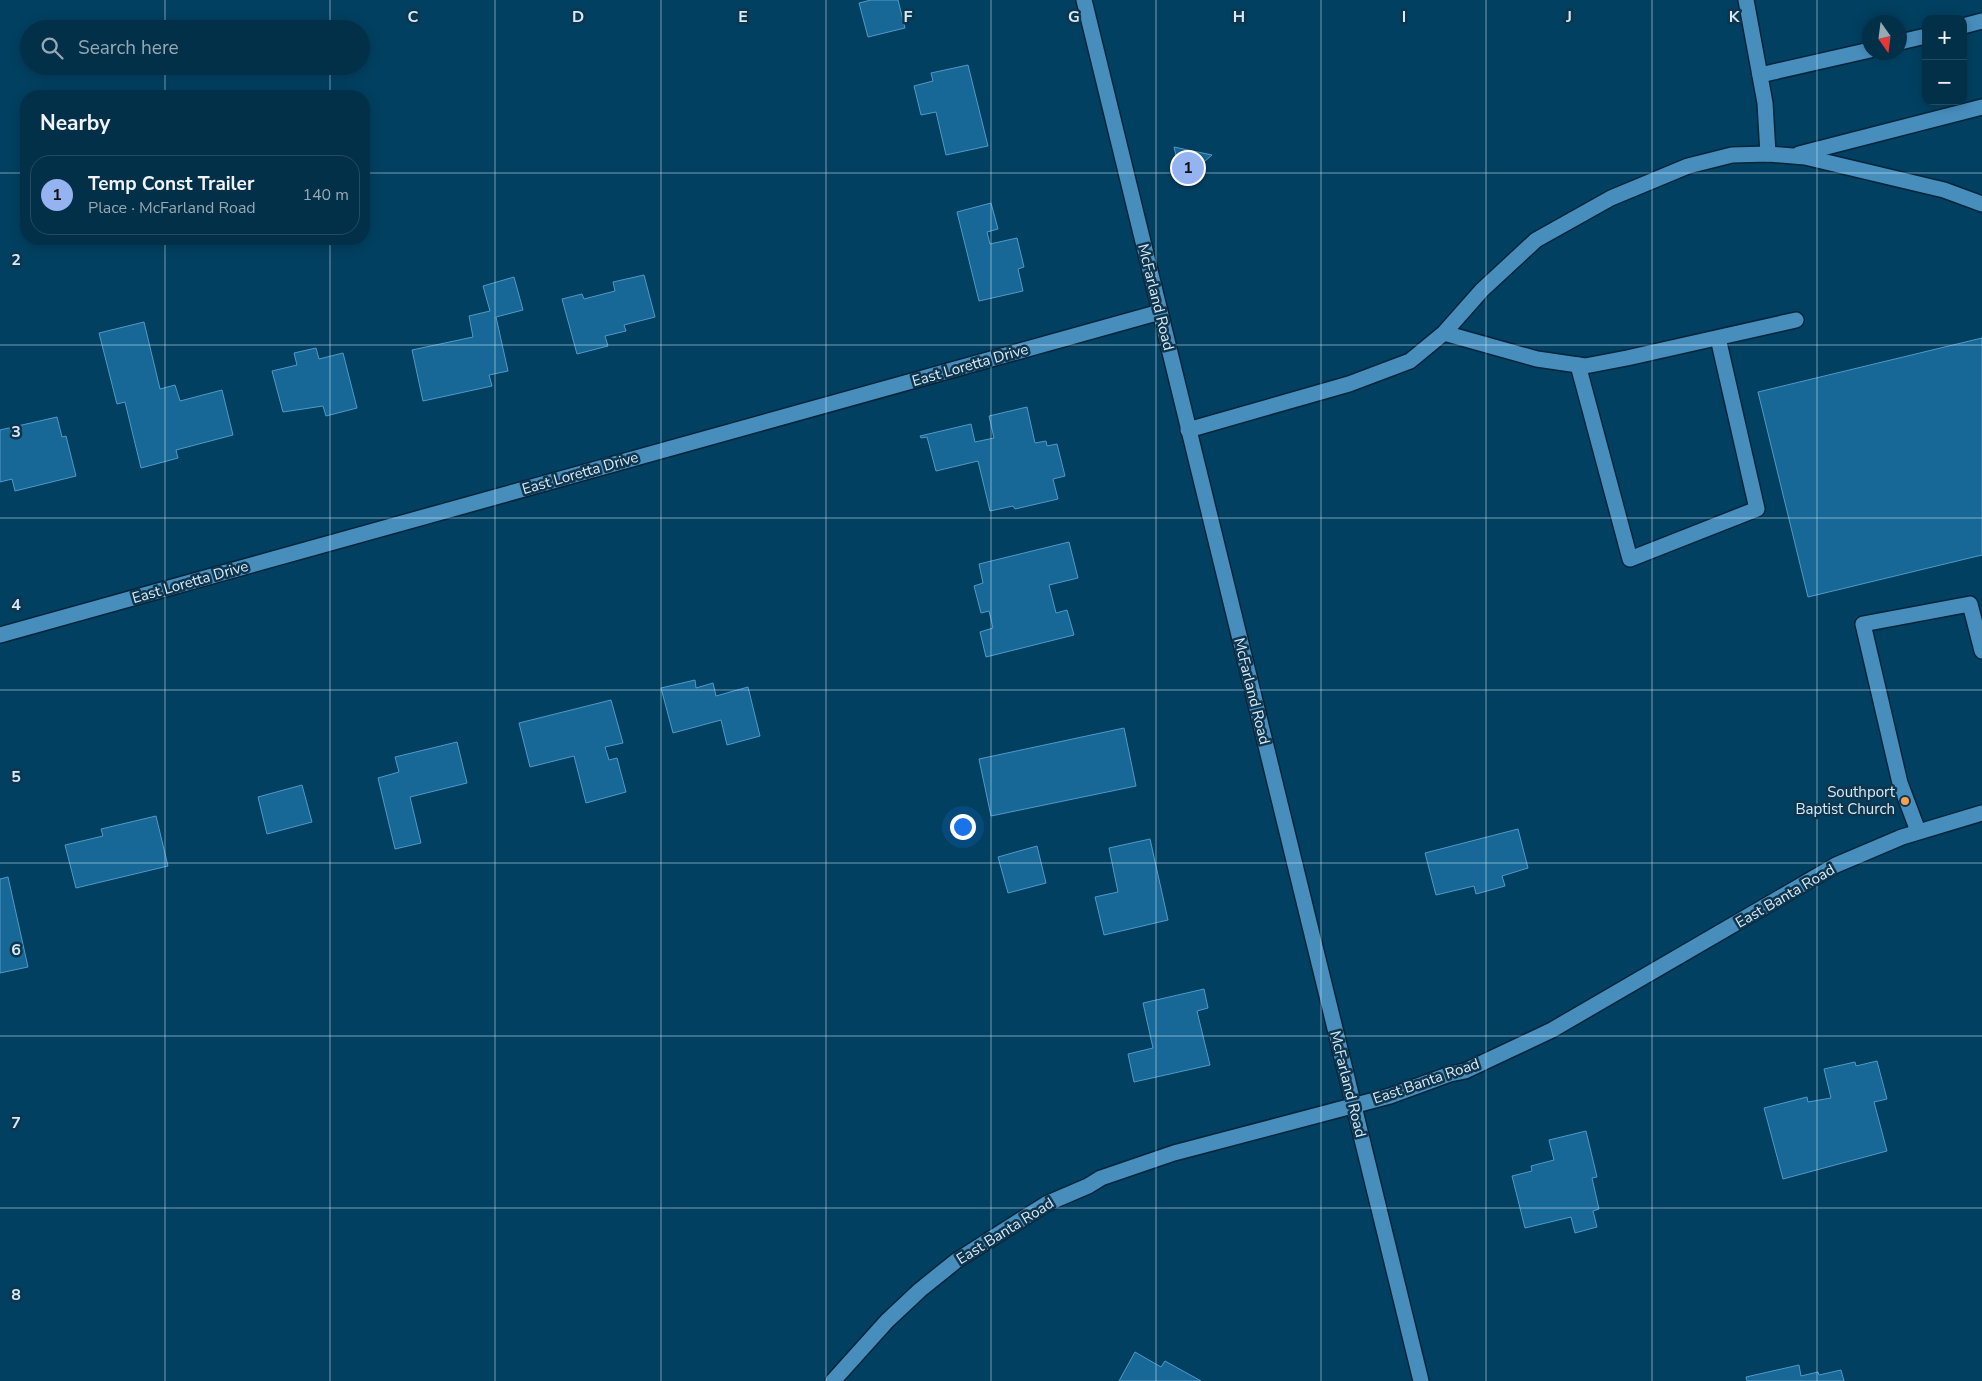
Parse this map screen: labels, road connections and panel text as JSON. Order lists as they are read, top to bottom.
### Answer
{
  "streets": {
    "street": ["McFarland Road", "East Loretta Drive", "East Banta Road"]
  },
  "crossings": [
    ["McFarland Road", "East Loretta Drive"],
    ["McFarland Road", "East Banta Road"]
  ],
  "places": ["Southport Baptist Church"],
  "north": "bottom",
  "page": {
    "map_buttons": ["+", "−"],
    "search": "Search here",
    "heading": "Nearby",
    "pins": "1",
    "list": [
      {
        "mark": "1",
        "name": "Temp Const Trailer",
        "note": "Place · McFarland Road",
        "value": "140 m"
      }
    ]
  },
  "grid": {
    "columns": [
      "C",
      "D",
      "E",
      "F",
      "G",
      "H",
      "I",
      "J",
      "K"
    ],
    "rows": [
      "2",
      "3",
      "4",
      "5",
      "6",
      "7",
      "8"
    ]
  }
}
